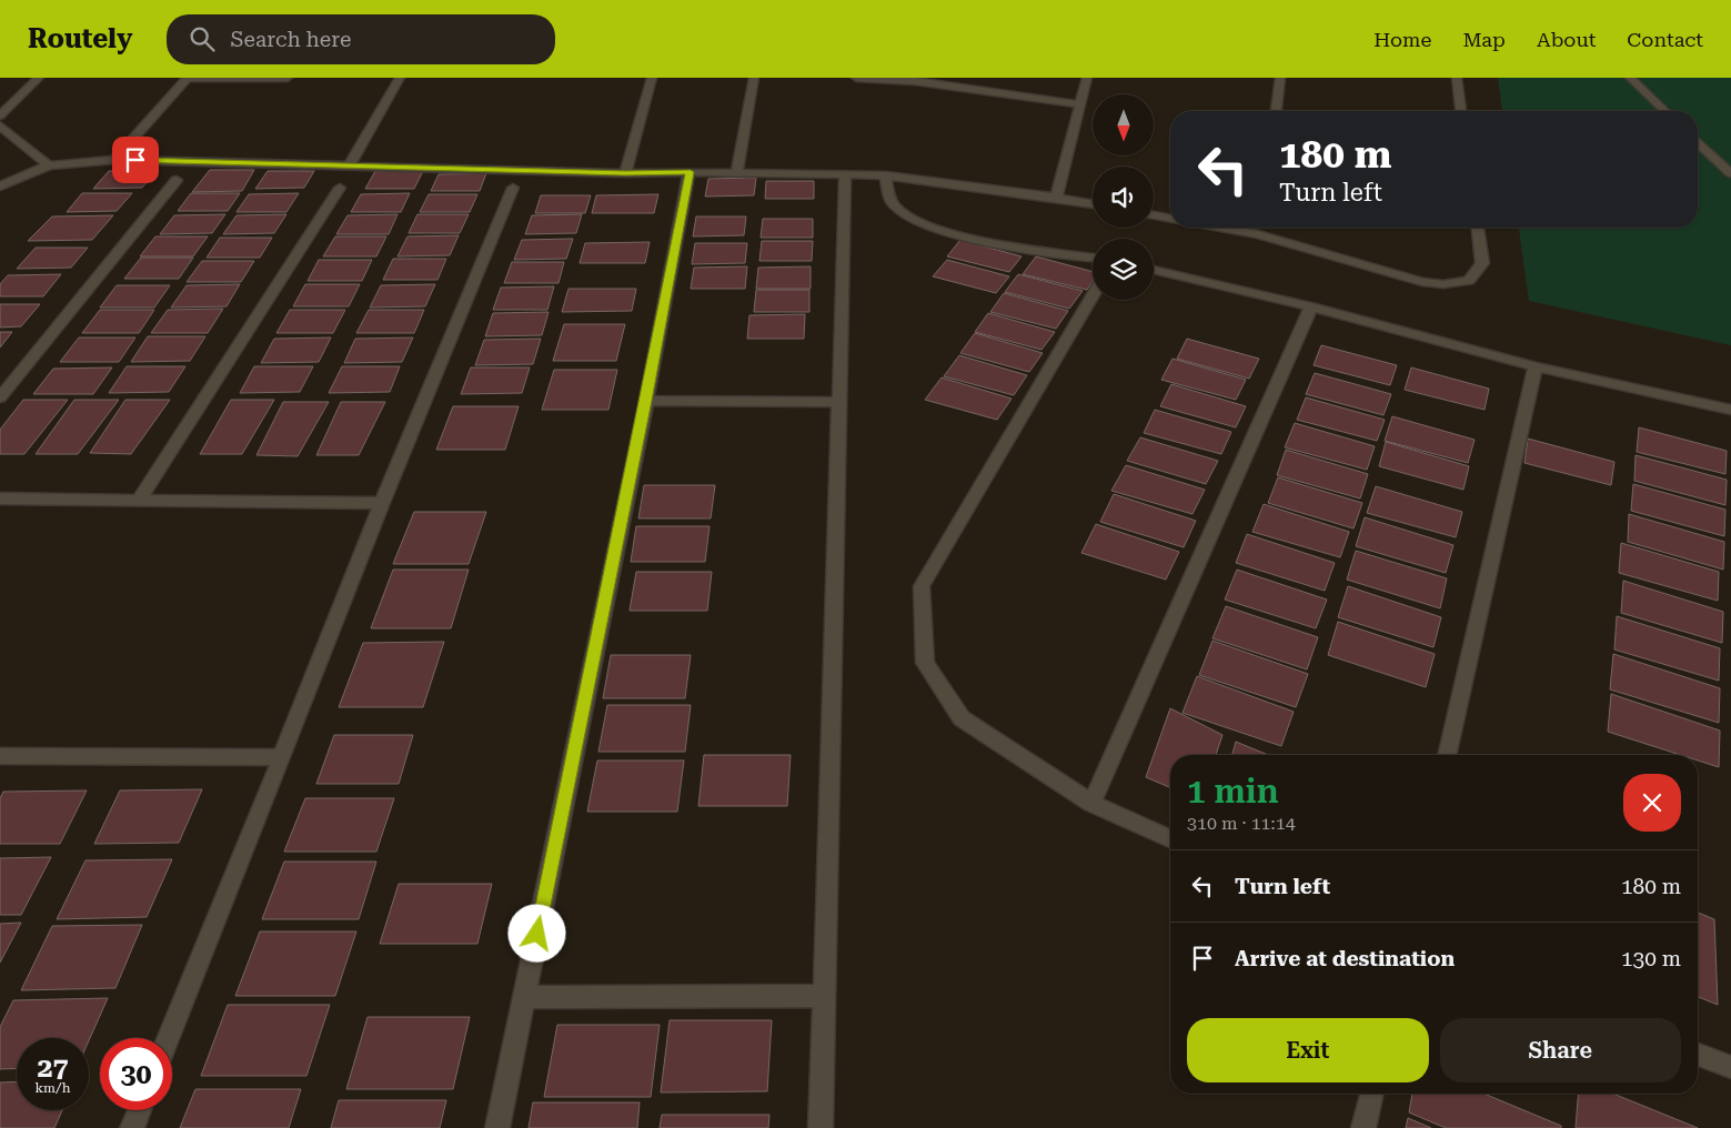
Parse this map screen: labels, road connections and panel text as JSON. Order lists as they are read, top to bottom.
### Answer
{
  "north": "bottom",
  "page": {
    "header": "Routely",
    "search": "Search here",
    "nav": [
      "Home",
      "Map",
      "About",
      "Contact"
    ],
    "turn": ["180 m", "Turn left"],
    "heading": ["1 min", "310 m · 11:14"],
    "list": [
      {
        "name": "Turn left",
        "value": "180 m"
      },
      {
        "name": "Arrive at destination",
        "value": "130 m"
      }
    ],
    "buttons": ["Exit", "Share"],
    "speed": "27 km/h",
    "limit": "30"
  }
}
